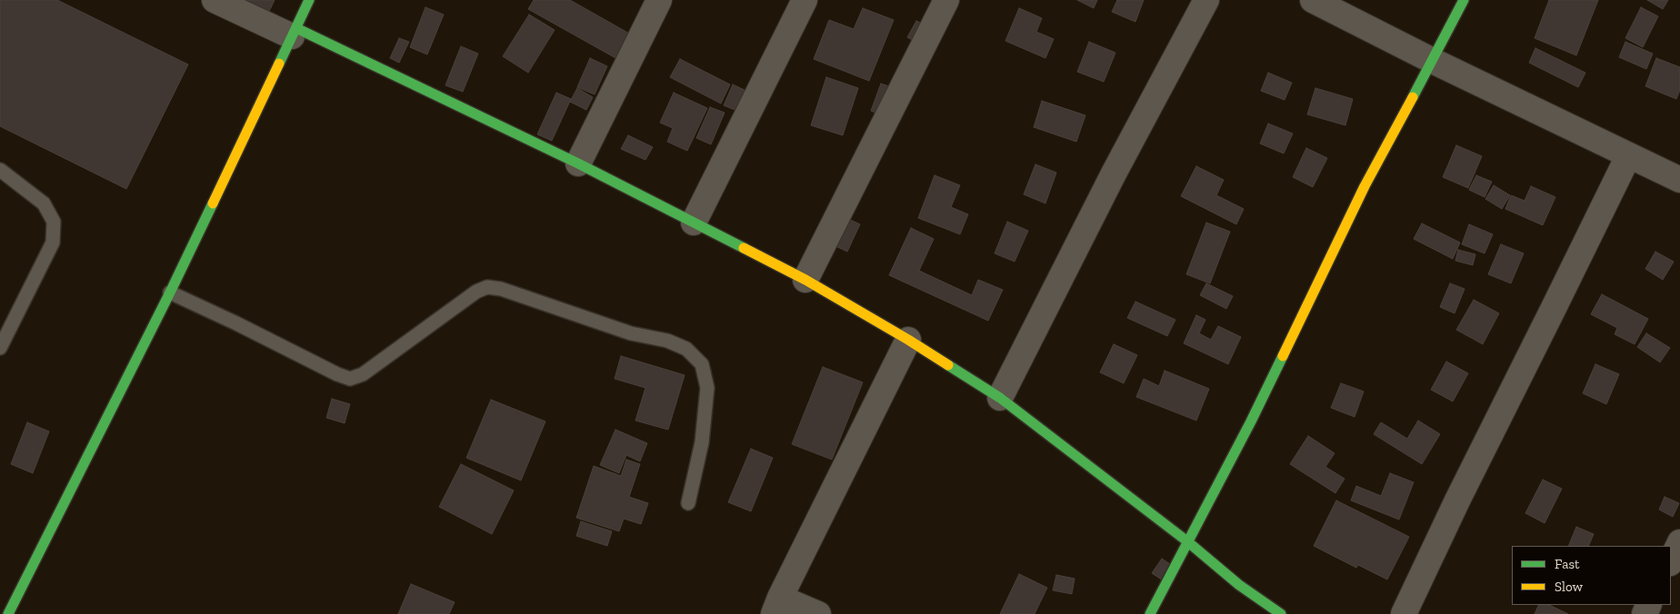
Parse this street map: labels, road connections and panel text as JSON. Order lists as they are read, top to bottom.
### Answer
{
  "legend": ["Fast", "Slow"]
}
